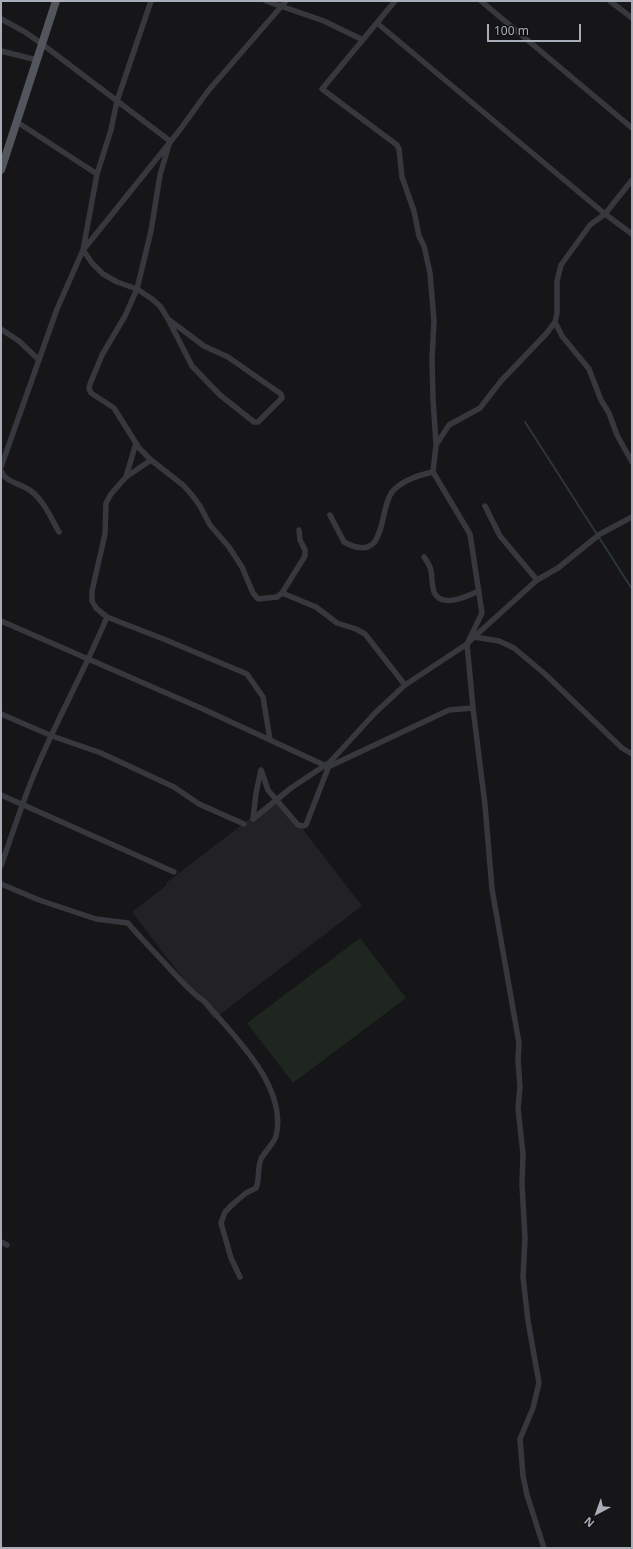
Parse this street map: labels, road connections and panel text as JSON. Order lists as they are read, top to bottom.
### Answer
{
  "scale_bar": "100 m",
  "north": "bottom left"
}
